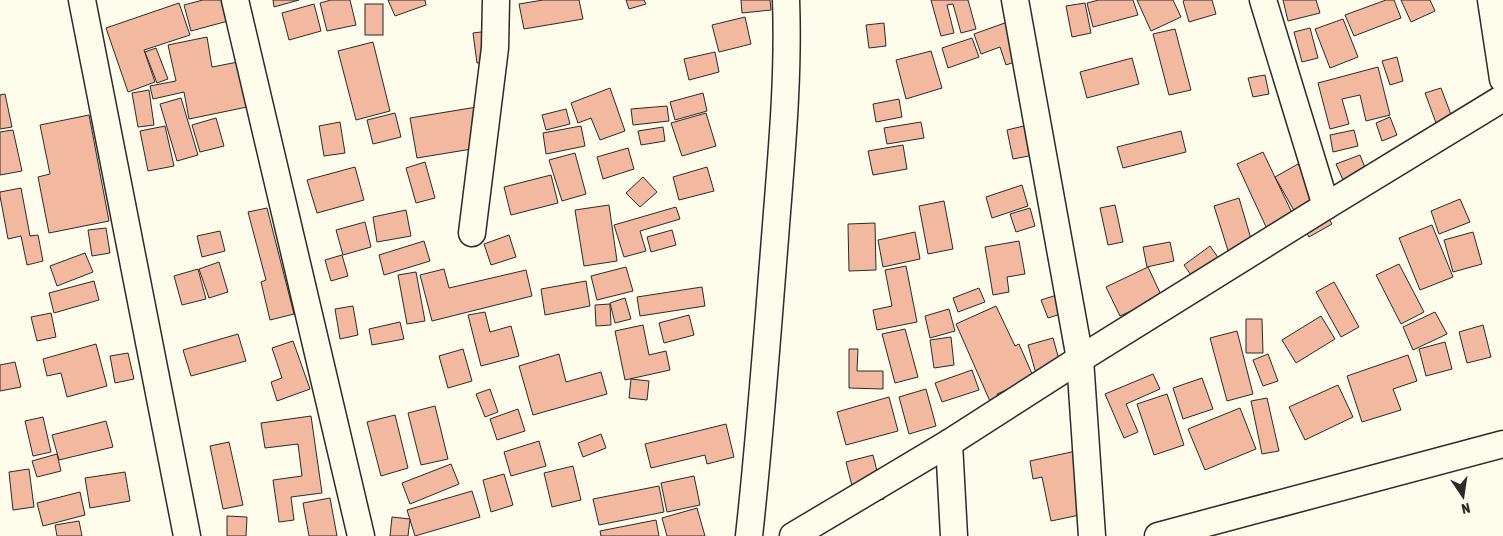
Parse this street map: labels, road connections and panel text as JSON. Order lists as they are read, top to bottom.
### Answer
{
  "north": "bottom"
}
